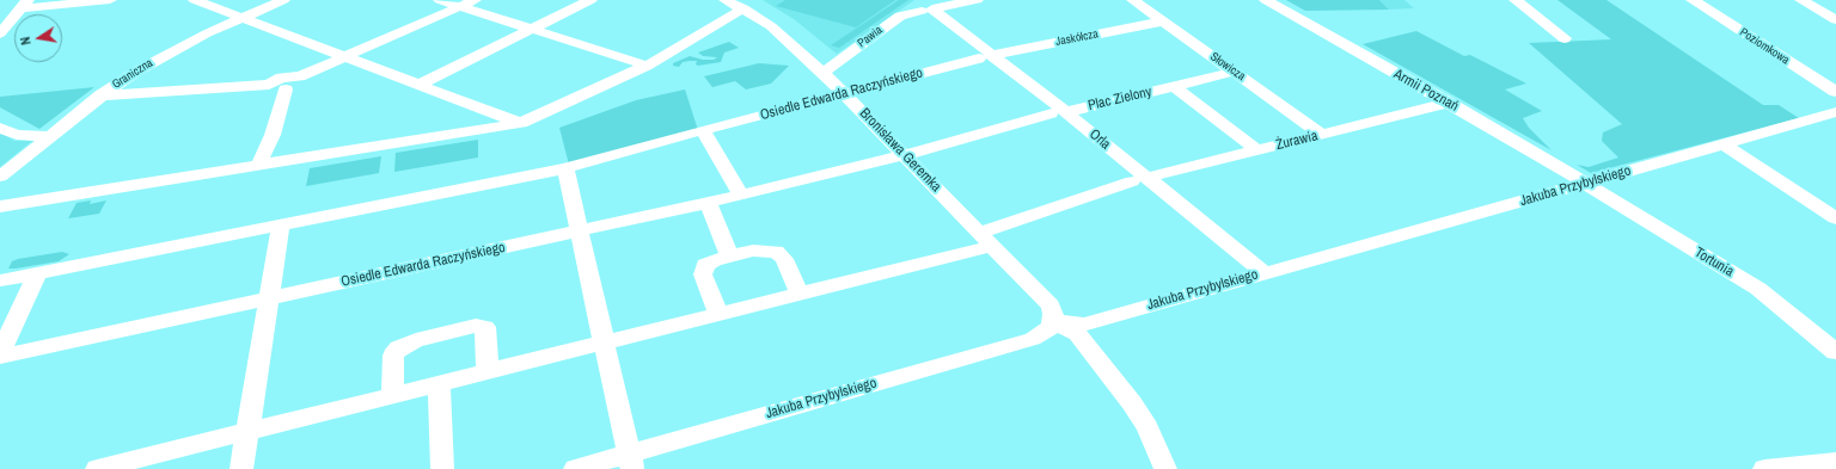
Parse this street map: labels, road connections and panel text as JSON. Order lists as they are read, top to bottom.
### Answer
{
  "streets": {
    "street": [
      "Pawia",
      "Jaskółcza",
      "Poziomkowa",
      "Słowicza",
      "Graniczna",
      "Armii Poznań",
      "Osiedle Edwarda Raczyńskiego",
      "Plac Zielony",
      "Orla",
      "Żurawia",
      "Bronisława Geremka",
      "Jakuba Przybylskiego",
      "Tortunia"
    ]
  },
  "crossings": [
    ["Pawia", "Orla"],
    ["Pawia", "Bronisława Geremka"],
    ["Jaskółcza", "Słowicza"],
    ["Jaskółcza", "Osiedle Edwarda Raczyńskiego"],
    ["Jaskółcza", "Orla"],
    ["Słowicza", "Plac Zielony"],
    ["Słowicza", "Żurawia"],
    ["Armii Poznań", "Żurawia"],
    ["Armii Poznań", "Jakuba Przybylskiego"],
    ["Armii Poznań", "Tortunia"],
    ["Osiedle Edwarda Raczyńskiego", "Plac Zielony"],
    ["Osiedle Edwarda Raczyńskiego", "Orla"],
    ["Osiedle Edwarda Raczyńskiego", "Bronisława Geremka"],
    ["Plac Zielony", "Orla"],
    ["Orla", "Żurawia"],
    ["Orla", "Jakuba Przybylskiego"],
    ["Żurawia", "Bronisława Geremka"],
    ["Bronisława Geremka", "Jakuba Przybylskiego"],
    ["Jakuba Przybylskiego", "Tortunia"]
  ],
  "north": "left"
}
